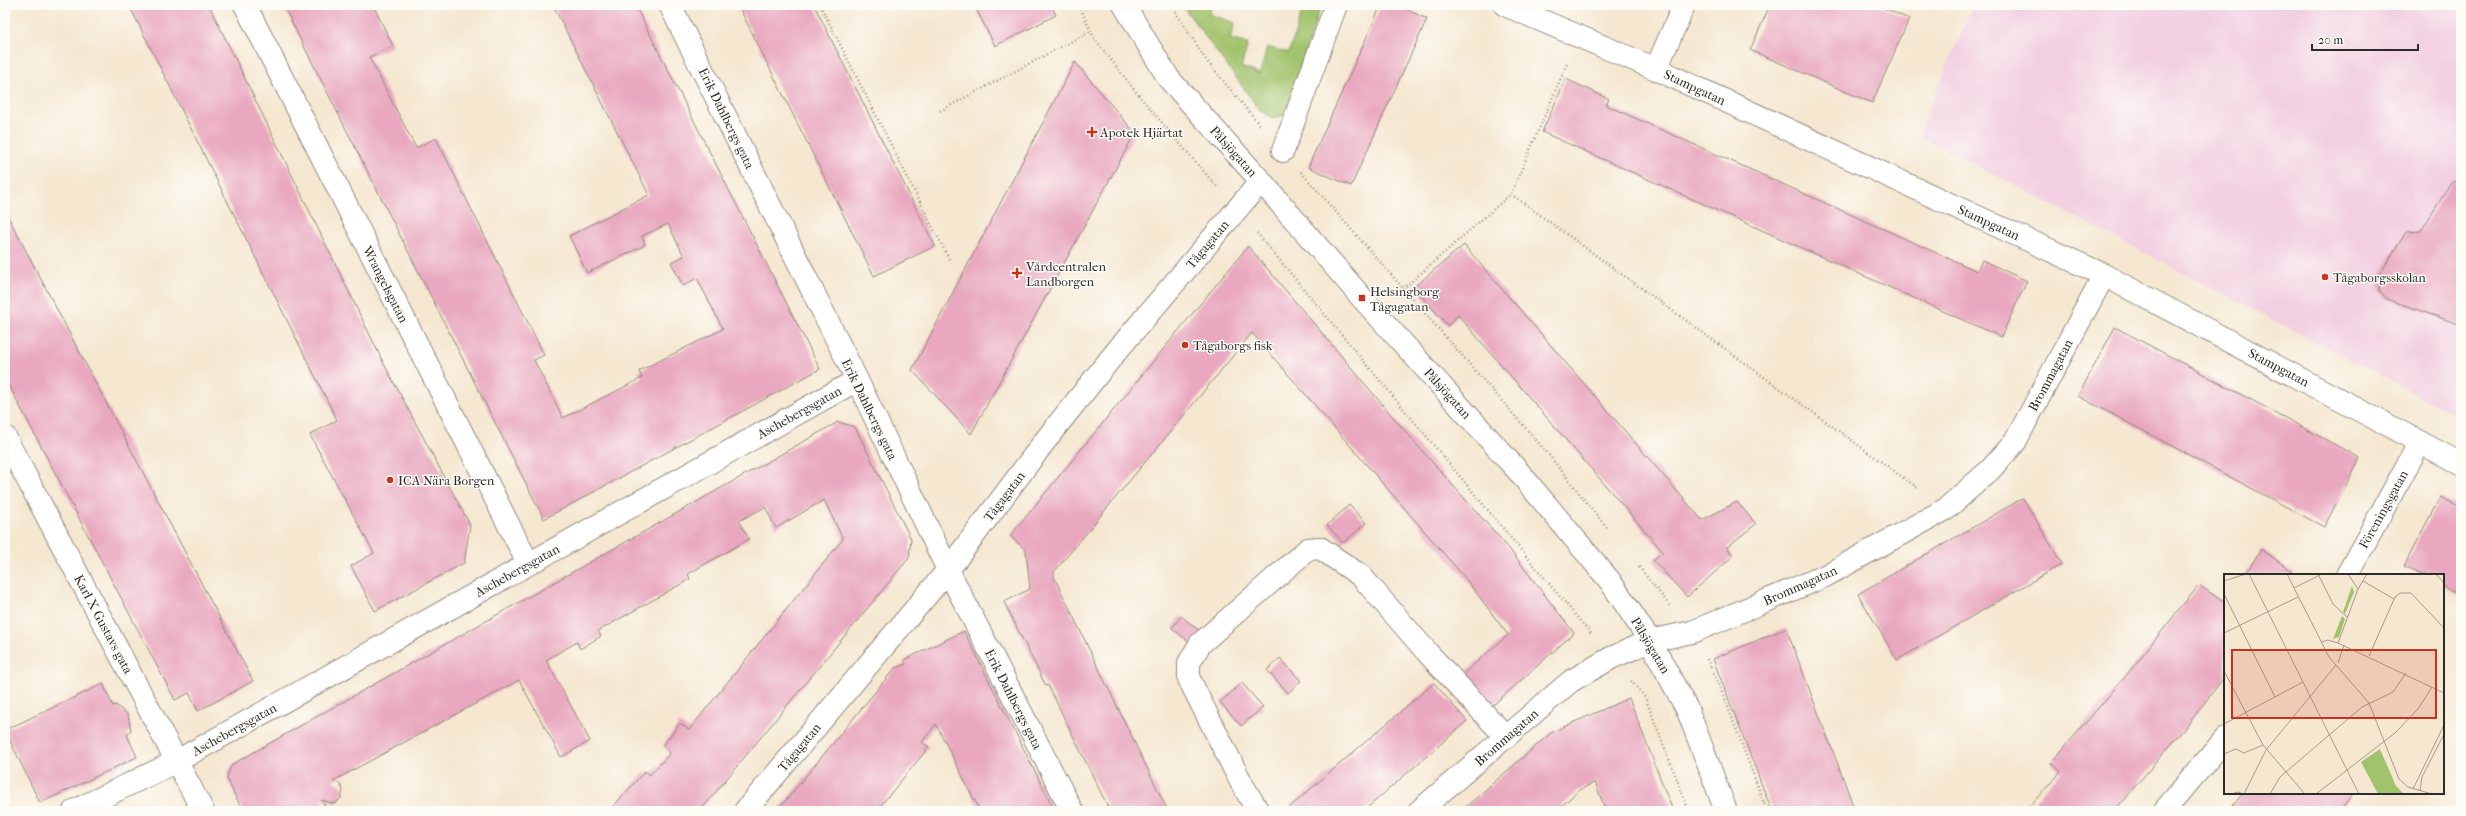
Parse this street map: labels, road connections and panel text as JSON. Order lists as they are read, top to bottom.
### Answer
{
  "streets": {
    "street": [
      "Stampgatan",
      "Erik Dahlbergs gata",
      "Pålsjögatan",
      "Tågagatan",
      "Wrangelsgatan",
      "Brommagatan",
      "Aschebergsgatan",
      "Föreningsgatan",
      "Karl X Gustavs gata"
    ]
  },
  "crossings": [
    ["Stampgatan", "Brommagatan"],
    ["Stampgatan", "Föreningsgatan"],
    ["Erik Dahlbergs gata", "Tågagatan"],
    ["Erik Dahlbergs gata", "Aschebergsgatan"],
    ["Pålsjögatan", "Tågagatan"],
    ["Pålsjögatan", "Brommagatan"],
    ["Wrangelsgatan", "Aschebergsgatan"],
    ["Aschebergsgatan", "Karl X Gustavs gata"]
  ],
  "places": {
    "health": ["Apotek Hjärtat", "Vårdcentralen Landborgen"],
    "other": ["Tågaborgsskolan", "Tågaborgs fisk", "ICA Nära Borgen"],
    "transit": ["Helsingborg Tågagatan"]
  },
  "scale_bar": "20 m"
}
